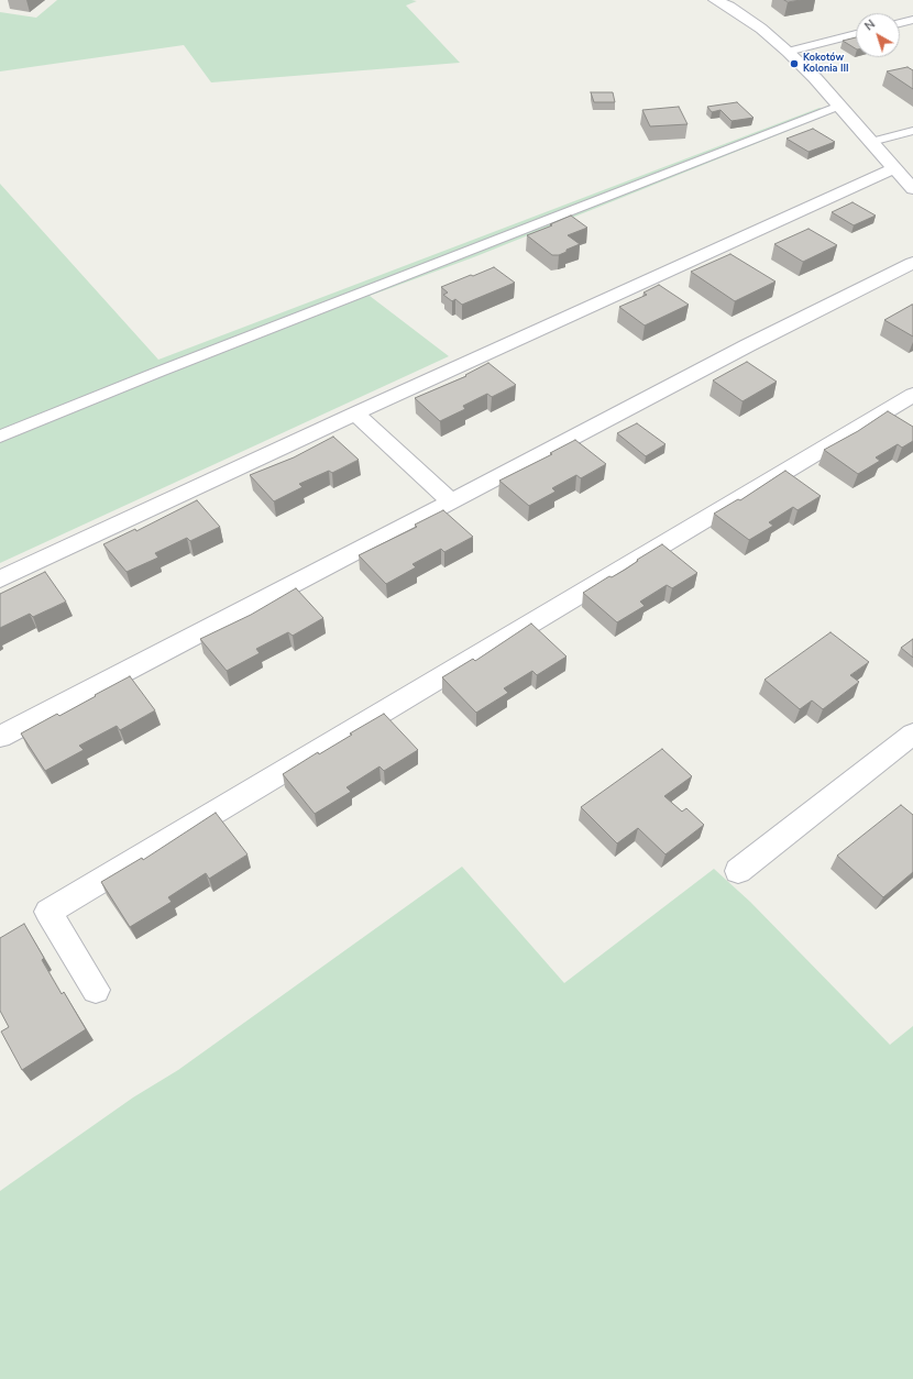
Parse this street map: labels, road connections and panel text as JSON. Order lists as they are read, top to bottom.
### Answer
{
  "places": ["Kokotów Kolonia III"],
  "north": "top left"
}
